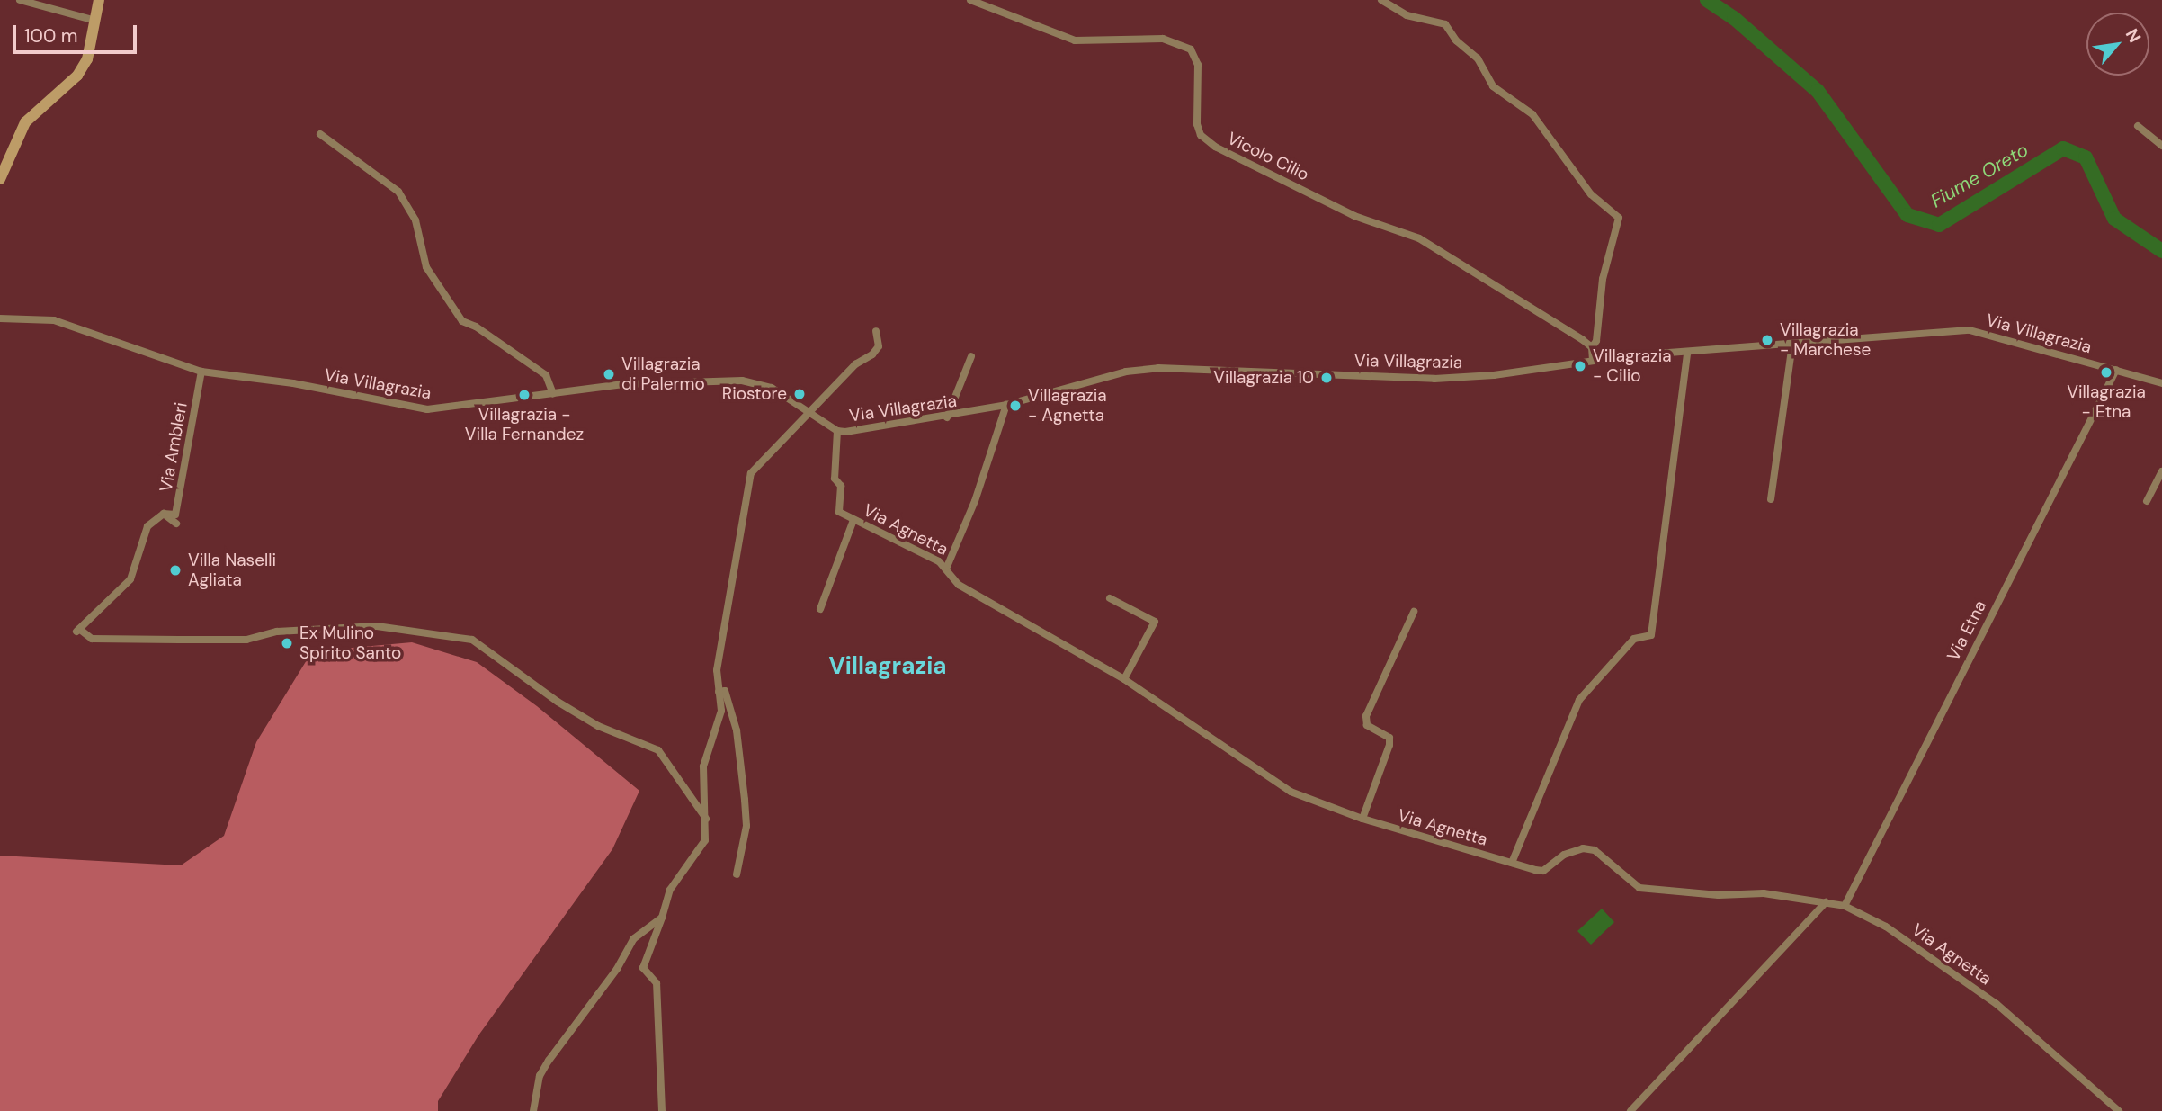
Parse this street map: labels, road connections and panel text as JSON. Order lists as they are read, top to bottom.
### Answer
{
  "streets": {
    "street": [
      "Vicolo Cilio",
      "Via Villagrazia",
      "Via Ambleri",
      "Via Agnetta",
      "Via Etna"
    ]
  },
  "crossings": [
    ["Via Villagrazia", "Via Ambleri"],
    ["Via Villagrazia", "Via Agnetta"],
    ["Via Villagrazia", "Via Etna"],
    ["Via Agnetta", "Via Etna"]
  ],
  "districts": ["Villagrazia"],
  "water": ["Fiume Oreto"],
  "places": [
    "Villagrazia - Marchese",
    "Villagrazia - Cilio",
    "Villagrazia - Etna",
    "Villagrazia di Palermo",
    "Villagrazia 10",
    "Riostore",
    "Villagrazia - Villa Fernandez",
    "Villagrazia - Agnetta",
    "Villa Naselli Agliata",
    "Ex Mulino Spirito Santo"
  ],
  "scale_bar": "100 m",
  "north": "top right"
}
